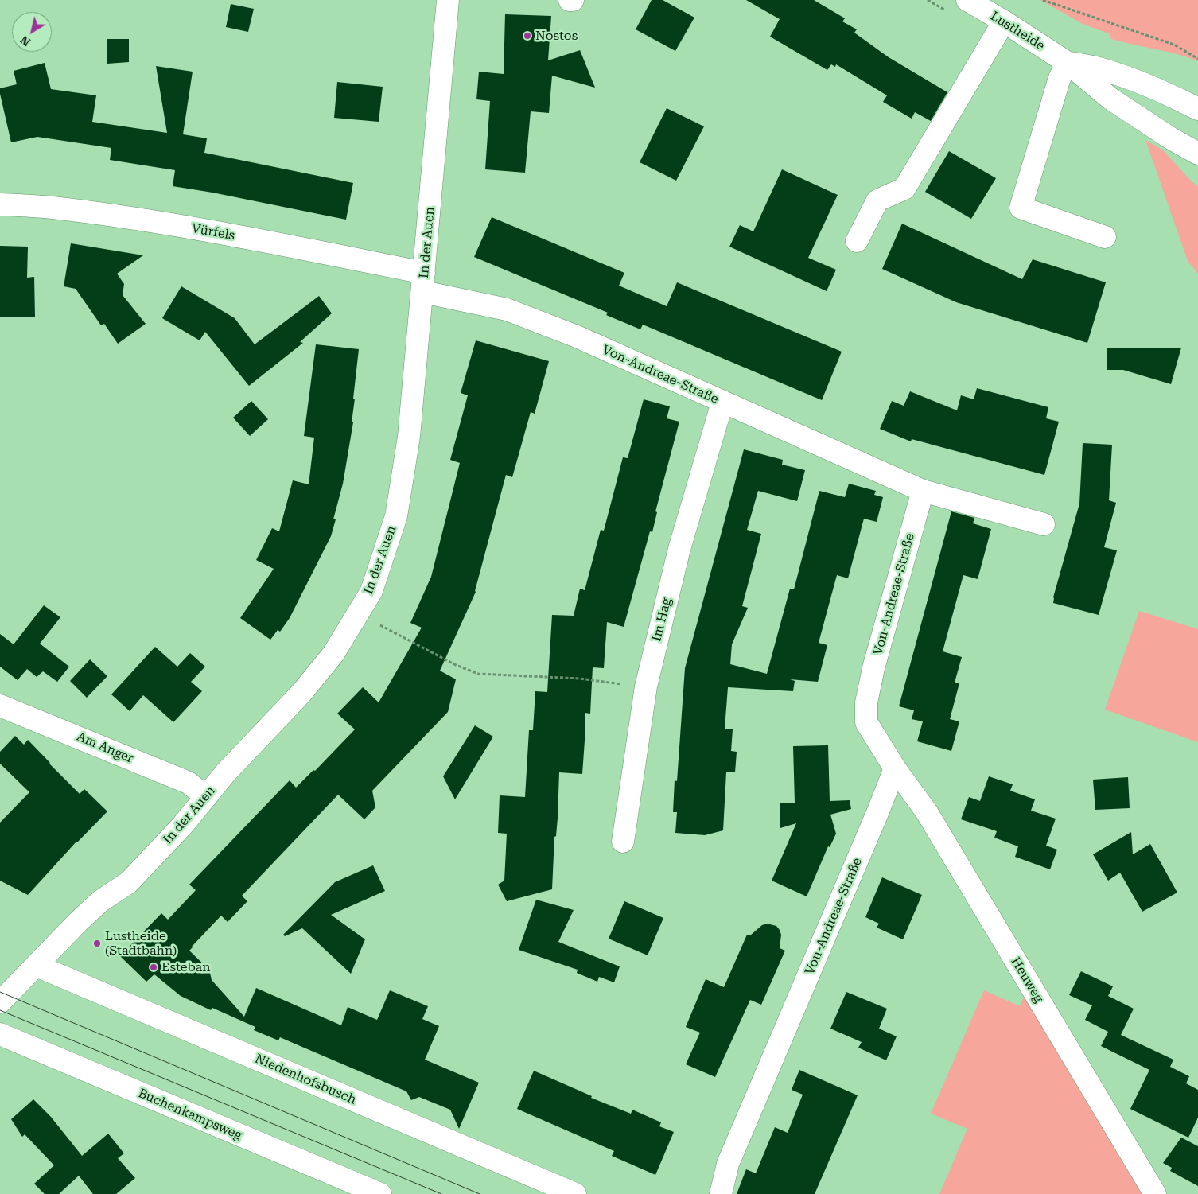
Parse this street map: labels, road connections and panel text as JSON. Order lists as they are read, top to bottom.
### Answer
{
  "streets": {
    "street": [
      "Lustheide",
      "Vürfels",
      "In der Auen",
      "Von-Andreae-Straße",
      "Im Hag",
      "Am Anger",
      "Heuweg",
      "Niedenhofsbusch",
      "Buchenkampsweg"
    ]
  },
  "crossings": [
    ["Vürfels", "In der Auen"],
    ["Vürfels", "Von-Andreae-Straße"],
    ["In der Auen", "Von-Andreae-Straße"],
    ["In der Auen", "Am Anger"],
    ["In der Auen", "Niedenhofsbusch"],
    ["Von-Andreae-Straße", "Im Hag"],
    ["Von-Andreae-Straße", "Heuweg"]
  ],
  "places": ["Nostos", "Lustheide (Stadtbahn)", "Esteban"],
  "north": "bottom left"
}
